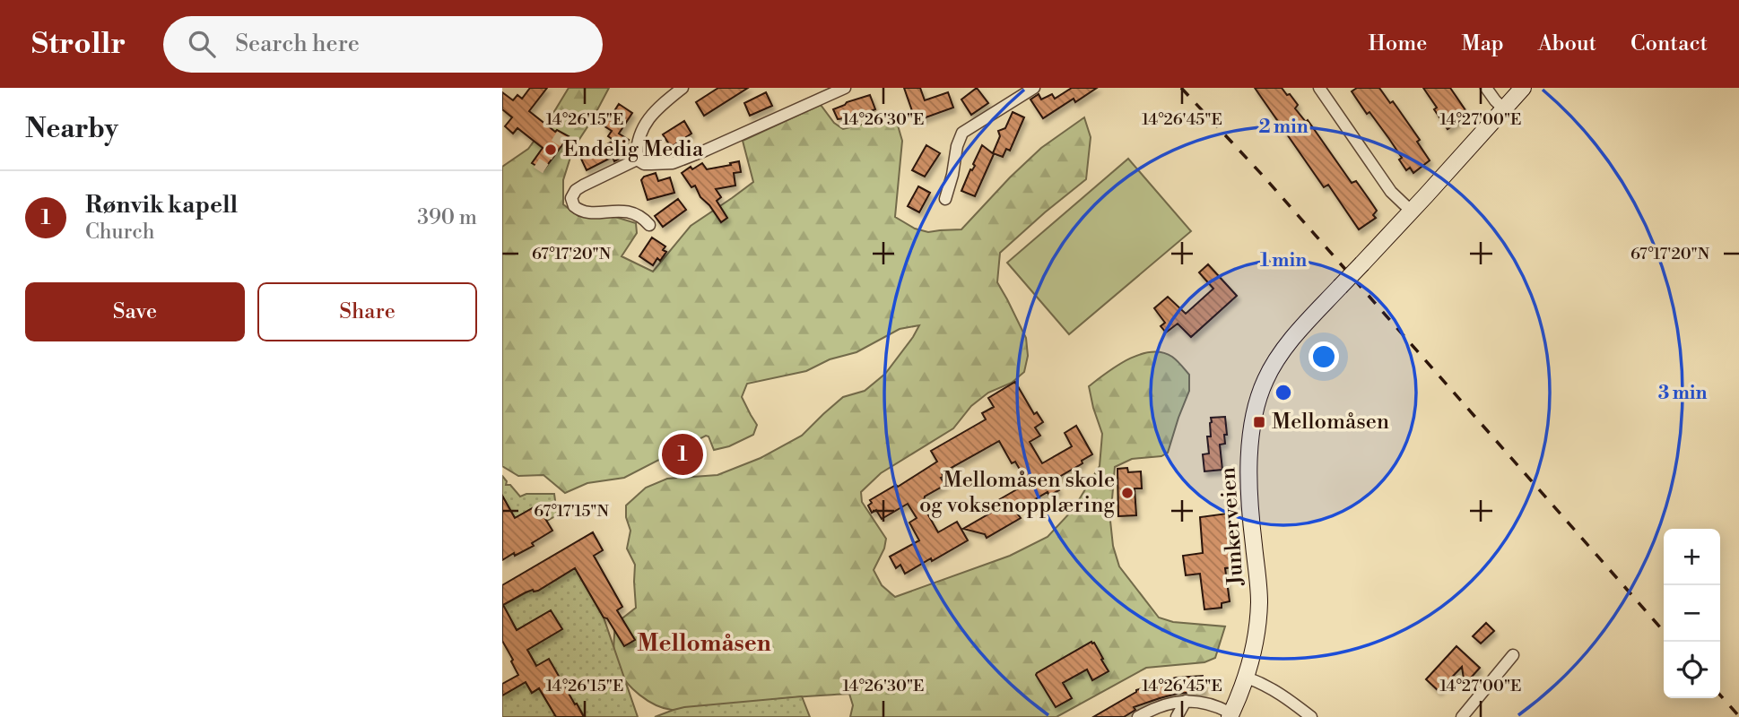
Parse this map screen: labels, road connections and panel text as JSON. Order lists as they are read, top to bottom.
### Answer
{
  "streets": {
    "street": ["Junkerveien"]
  },
  "districts": ["Mellomåsen"],
  "places": {
    "other": ["Endelig Media", "Mellomåsen skole og voksenopplæring"],
    "transit": ["Mellomåsen"]
  },
  "page": {
    "header": "Strollr",
    "search": "Search here",
    "nav": [
      "Home",
      "Map",
      "About",
      "Contact"
    ],
    "heading": "Nearby",
    "list": [
      {
        "mark": "1",
        "name": "Rønvik kapell",
        "note": "Church",
        "value": "390 m"
      }
    ],
    "buttons": ["Save", "Share"],
    "pins": "1",
    "map_buttons": ["+", "−"]
  },
  "coordinates": [
    "14°26'15\"E",
    "14°26'30\"E",
    "14°26'45\"E",
    "14°27'00\"E",
    "67°17'20\"N",
    "67°17'15\"N"
  ],
  "rings": ["2 min", "1 min", "3 min"]
}
